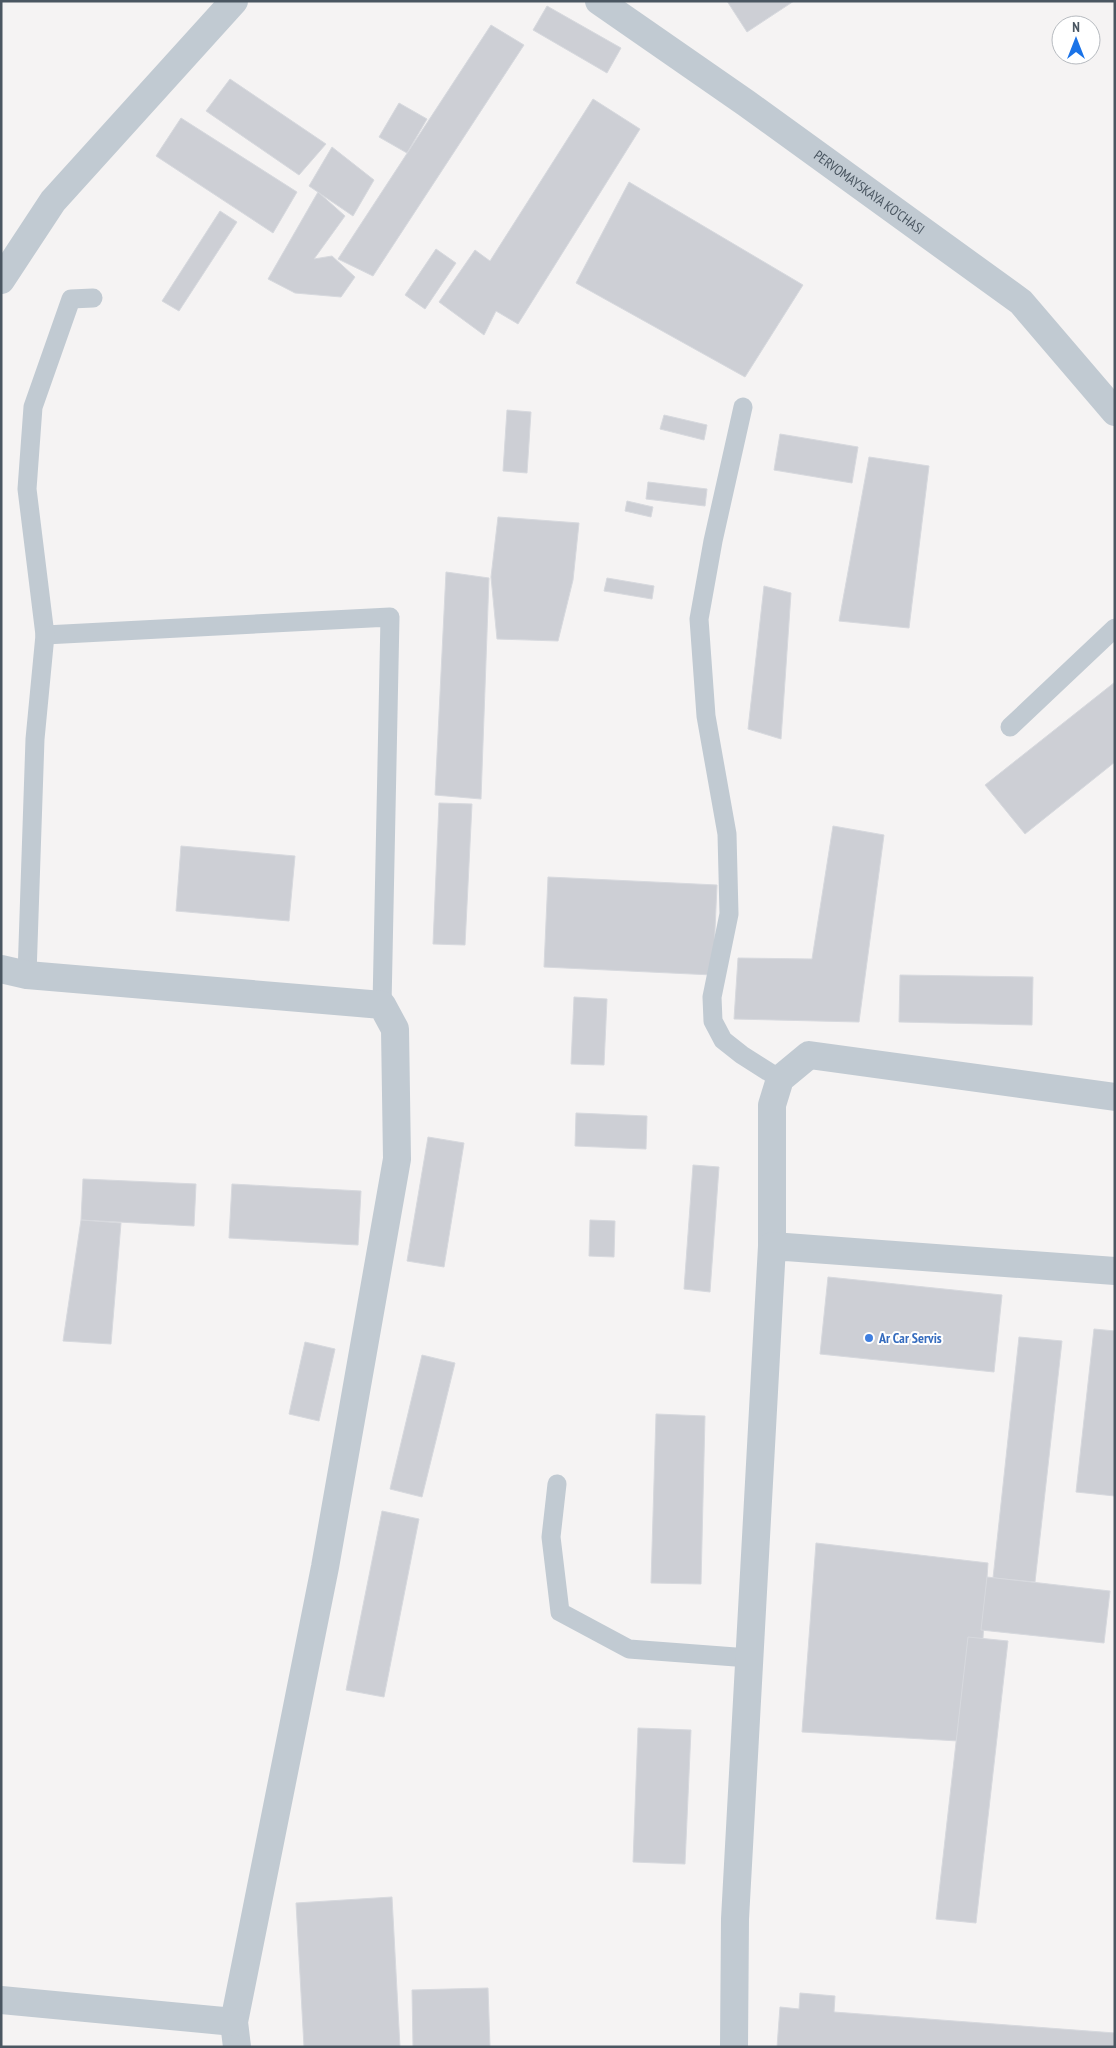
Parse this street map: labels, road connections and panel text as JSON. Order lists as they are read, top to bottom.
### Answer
{
  "streets": {
    "street": ["PERVOMAYSKAYA KO'CHASI"]
  },
  "places": ["Ar Car Servis"],
  "north": "top"
}
